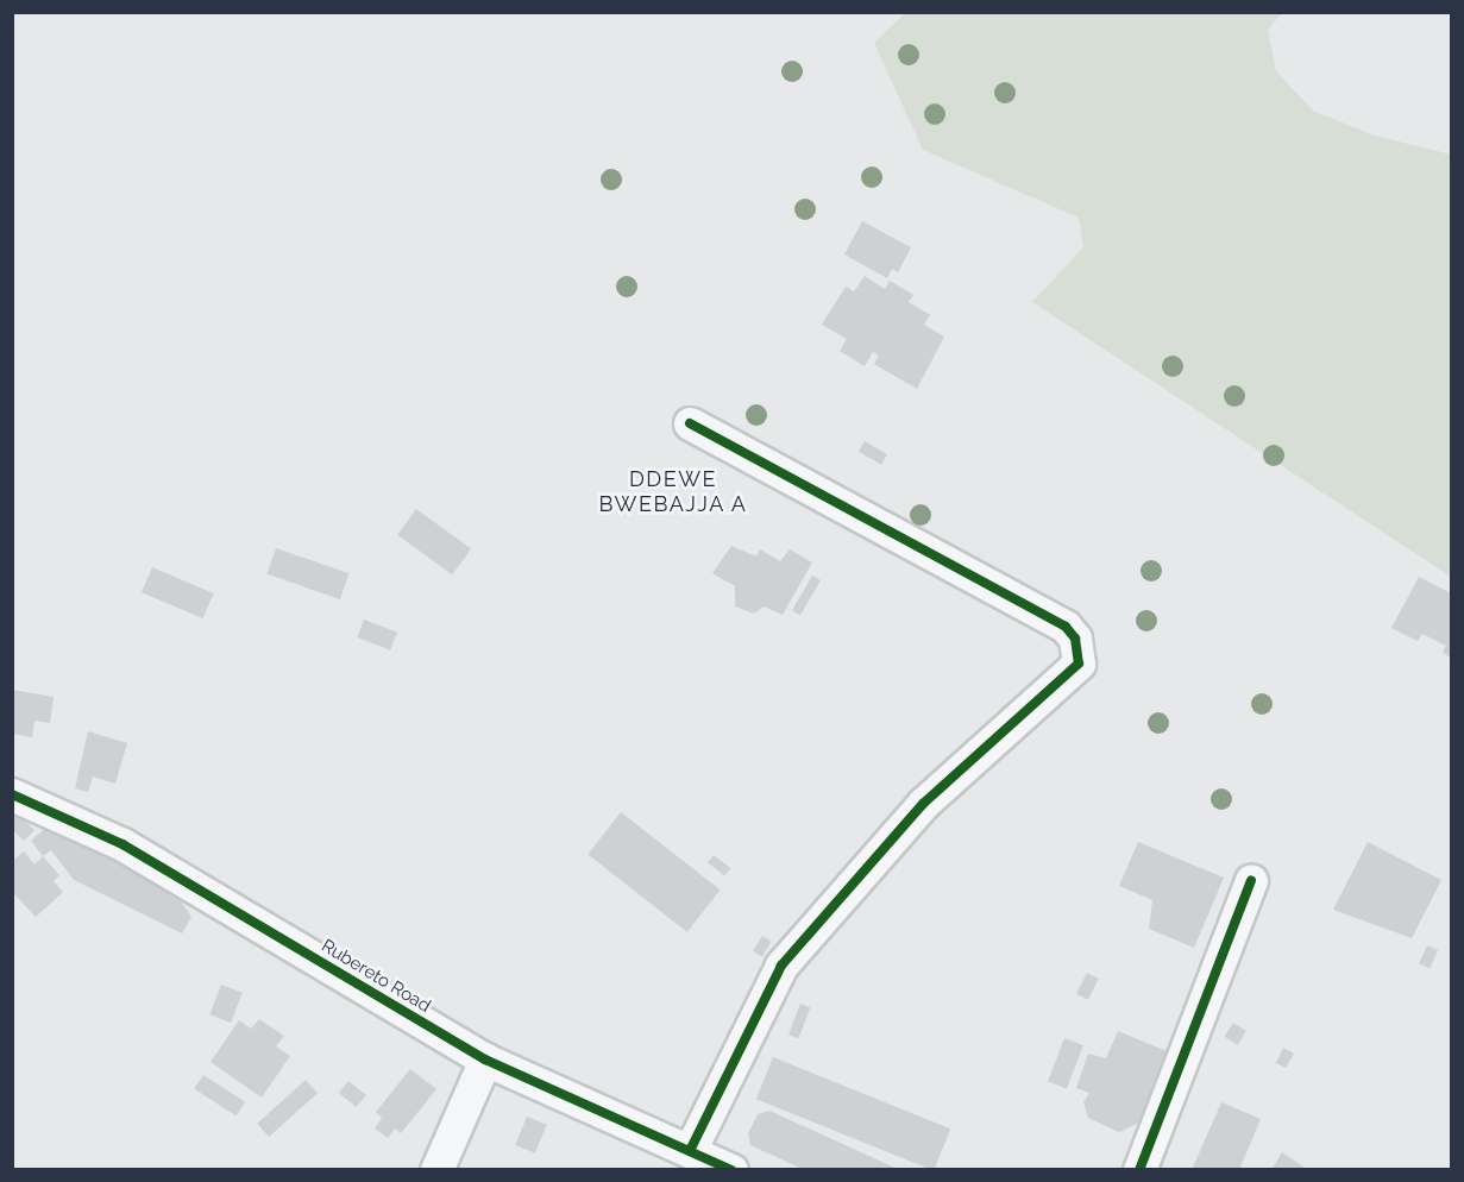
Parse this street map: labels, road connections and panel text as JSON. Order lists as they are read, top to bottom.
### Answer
{
  "streets": {
    "street": ["Rubereto Road"]
  },
  "districts": ["DDEWE BWEBAJJA A"]
}
